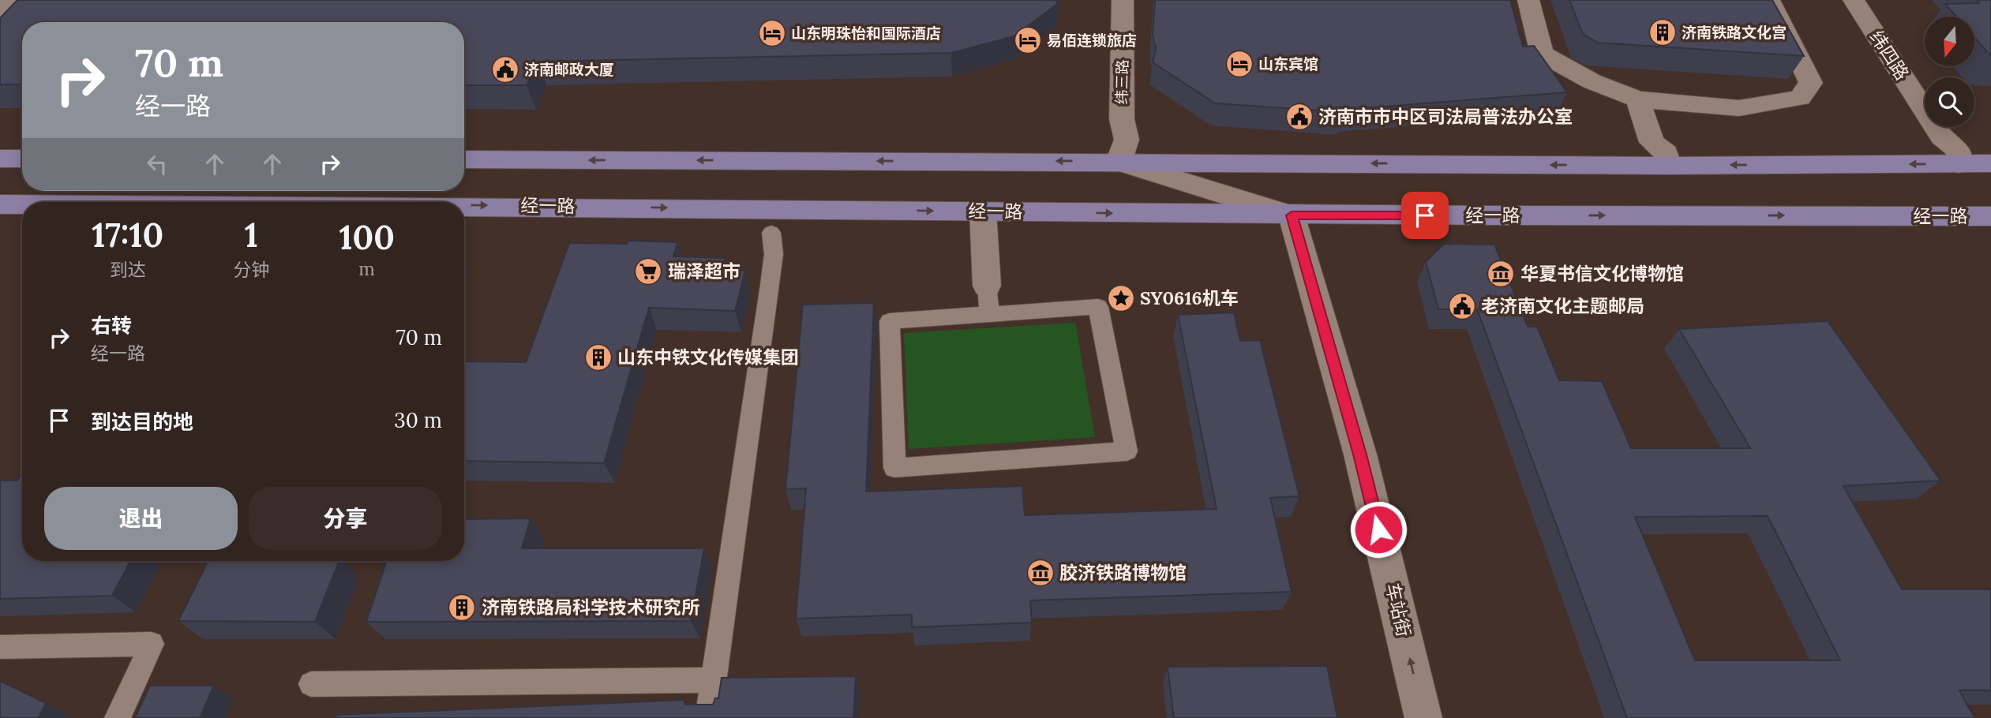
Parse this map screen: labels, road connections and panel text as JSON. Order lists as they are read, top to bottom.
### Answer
{
  "streets": {
    "main road": ["经一路"],
    "street": ["纬四路", "纬三路", "车站街"]
  },
  "crossings": [
    ["经一路", "车站街"]
  ],
  "one_way": ["车站街"],
  "places": {
    "building": ["济南铁路文化宫", "山东中铁文化传媒集团", "济南铁路局科学技术研究所"],
    "hotel": ["山东明珠怡和国际酒店", "易佰连锁旅店", "山东宾馆"],
    "public building": ["济南邮政大厦", "济南市市中区司法局普法办公室", "老济南文化主题邮局"],
    "supermarket": ["瑞泽超市"],
    "museum": ["华夏书信文化博物馆", "胶济铁路博物馆"],
    "place": ["SY0616机车"]
  },
  "north": "bottom",
  "page": {
    "turn": ["70 m", "经一路"],
    "eta": [
      "17:10",
      "到达",
      "1",
      "分钟",
      "100",
      "m"
    ],
    "list": [
      {
        "name": "右转",
        "note": "经一路",
        "value": "70 m"
      },
      {
        "name": "到达目的地",
        "value": "30 m"
      }
    ],
    "buttons": ["退出", "分享"]
  }
}
